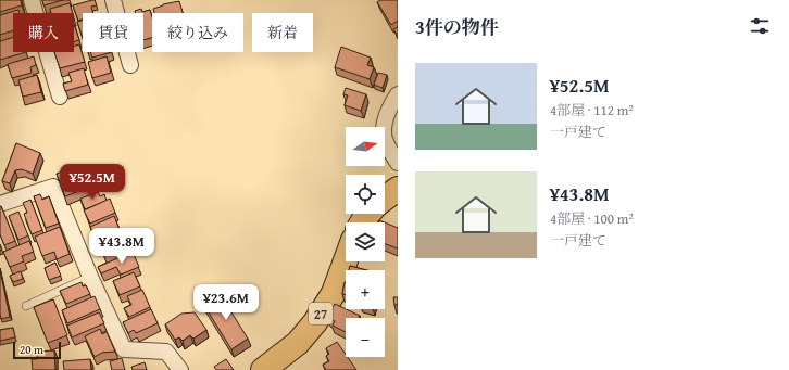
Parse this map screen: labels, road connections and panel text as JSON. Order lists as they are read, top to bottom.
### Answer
{
  "streets": {
    "main road": ["27"]
  },
  "scale_bar": "20 m",
  "north": "right",
  "page": {
    "heading": "3件の物件",
    "chip": [
      "購入",
      "賃貸",
      "絞り込み",
      "新着"
    ],
    "list": [
      {
        "name": "¥52.5M",
        "note": "4部屋 · 112 m² · 一戸建て"
      },
      {
        "name": "¥43.8M",
        "note": "4部屋 · 100 m² · 一戸建て"
      }
    ],
    "map_buttons": ["+", "−"],
    "price": ["¥52.5M", "¥43.8M", "¥23.6M"],
    "scale": "20 m"
  }
}
